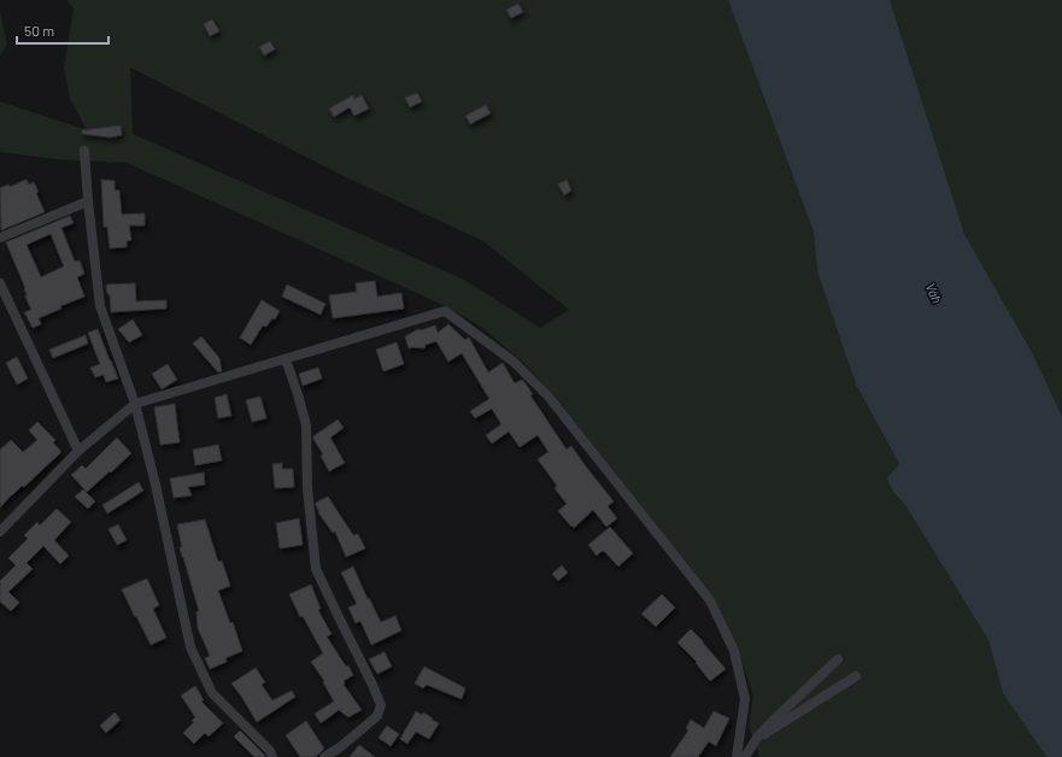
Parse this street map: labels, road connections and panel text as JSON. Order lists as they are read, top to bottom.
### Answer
{
  "water": ["Váh"],
  "scale_bar": "50 m"
}
